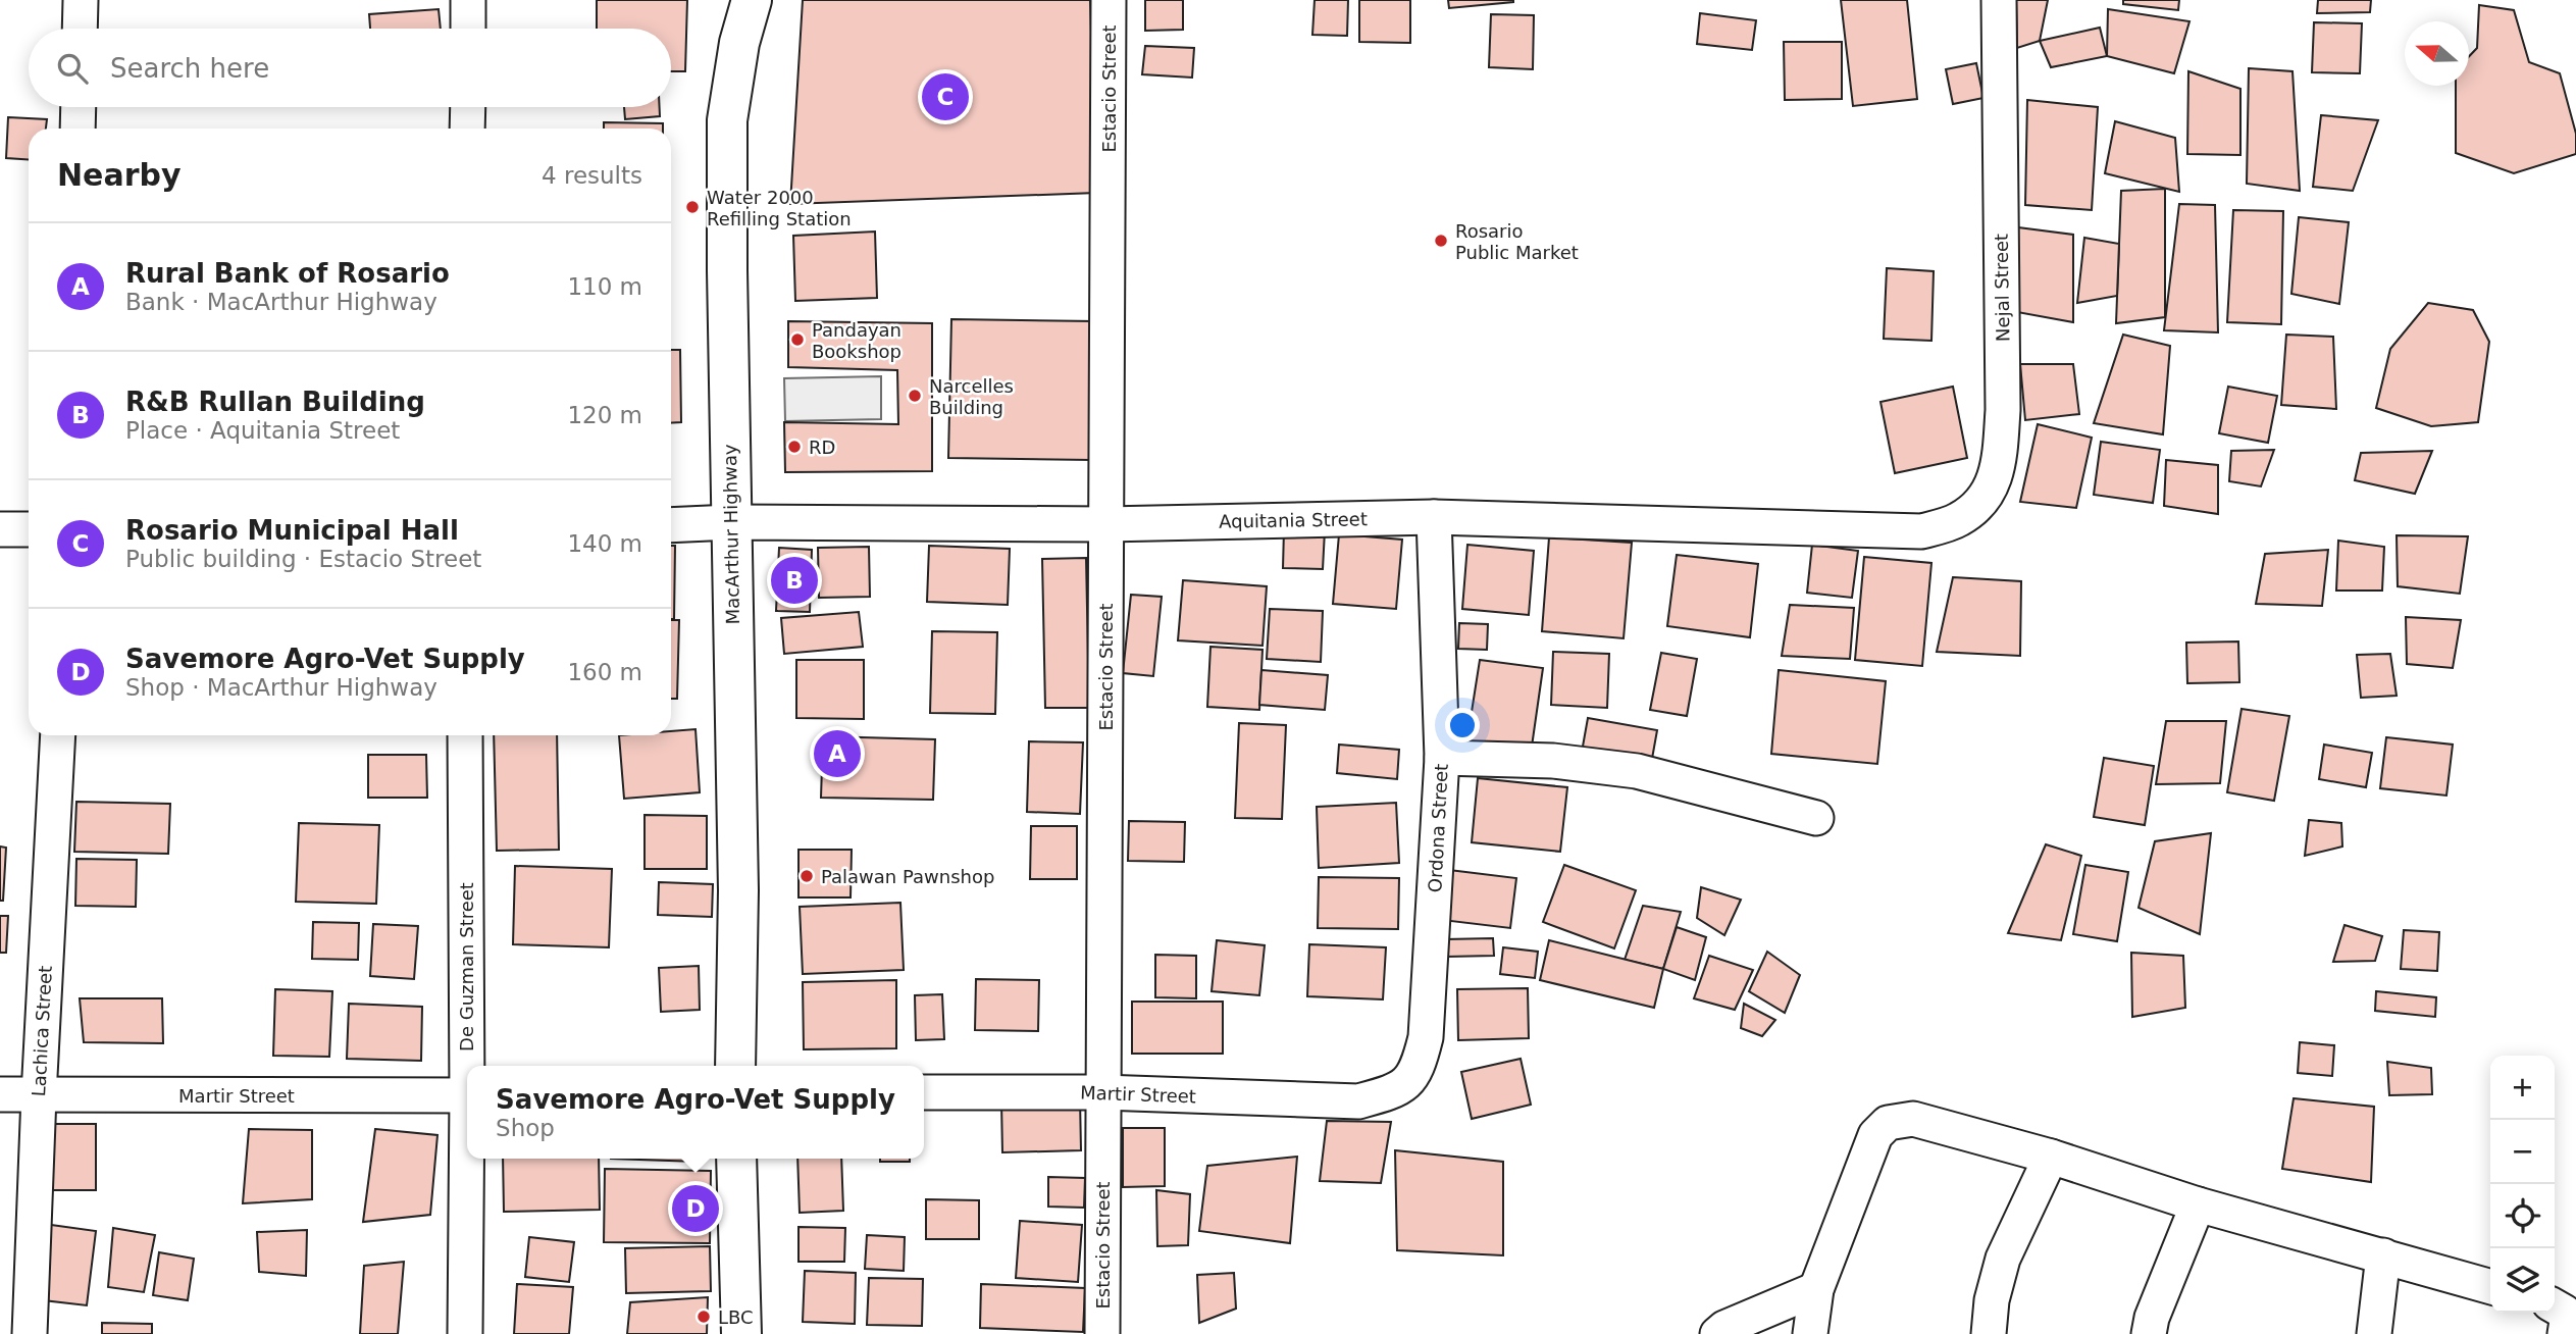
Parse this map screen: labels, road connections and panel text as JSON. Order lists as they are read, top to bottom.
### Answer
{
  "streets": {
    "highway": ["MacArthur Highway"],
    "street": [
      "Estacio Street",
      "Nejal Street",
      "Aquitania Street",
      "Ordona Street",
      "De Guzman Street",
      "Lachica Street",
      "Martir Street"
    ]
  },
  "crossings": [
    ["Estacio Street", "Aquitania Street"],
    ["Estacio Street", "Martir Street"],
    ["Nejal Street", "Aquitania Street"],
    ["Aquitania Street", "MacArthur Highway"],
    ["Aquitania Street", "Ordona Street"],
    ["Ordona Street", "Martir Street"],
    ["Lachica Street", "Martir Street"]
  ],
  "places": [
    "Water 2000 Refilling Station",
    "Rosario Public Market",
    "Pandayan Bookshop",
    "Narcelles Building",
    "RD",
    "Palawan Pawnshop",
    "LBC"
  ],
  "north": "left",
  "page": {
    "search": "Search here",
    "pins": [
      "C",
      "B",
      "A",
      "D"
    ],
    "heading": ["Nearby", "4 results"],
    "list": [
      {
        "mark": "A",
        "name": "Rural Bank of Rosario",
        "note": "Bank · MacArthur Highway",
        "value": "110 m"
      },
      {
        "mark": "B",
        "name": "R&B Rullan Building",
        "note": "Place · Aquitania Street",
        "value": "120 m"
      },
      {
        "mark": "C",
        "name": "Rosario Municipal Hall",
        "note": "Public building · Estacio Street",
        "value": "140 m"
      },
      {
        "mark": "D",
        "name": "Savemore Agro-Vet Supply",
        "note": "Shop · MacArthur Highway",
        "value": "160 m"
      }
    ],
    "map_buttons": ["+", "−"],
    "popup": ["Savemore Agro-Vet Supply", "Shop"]
  }
}
